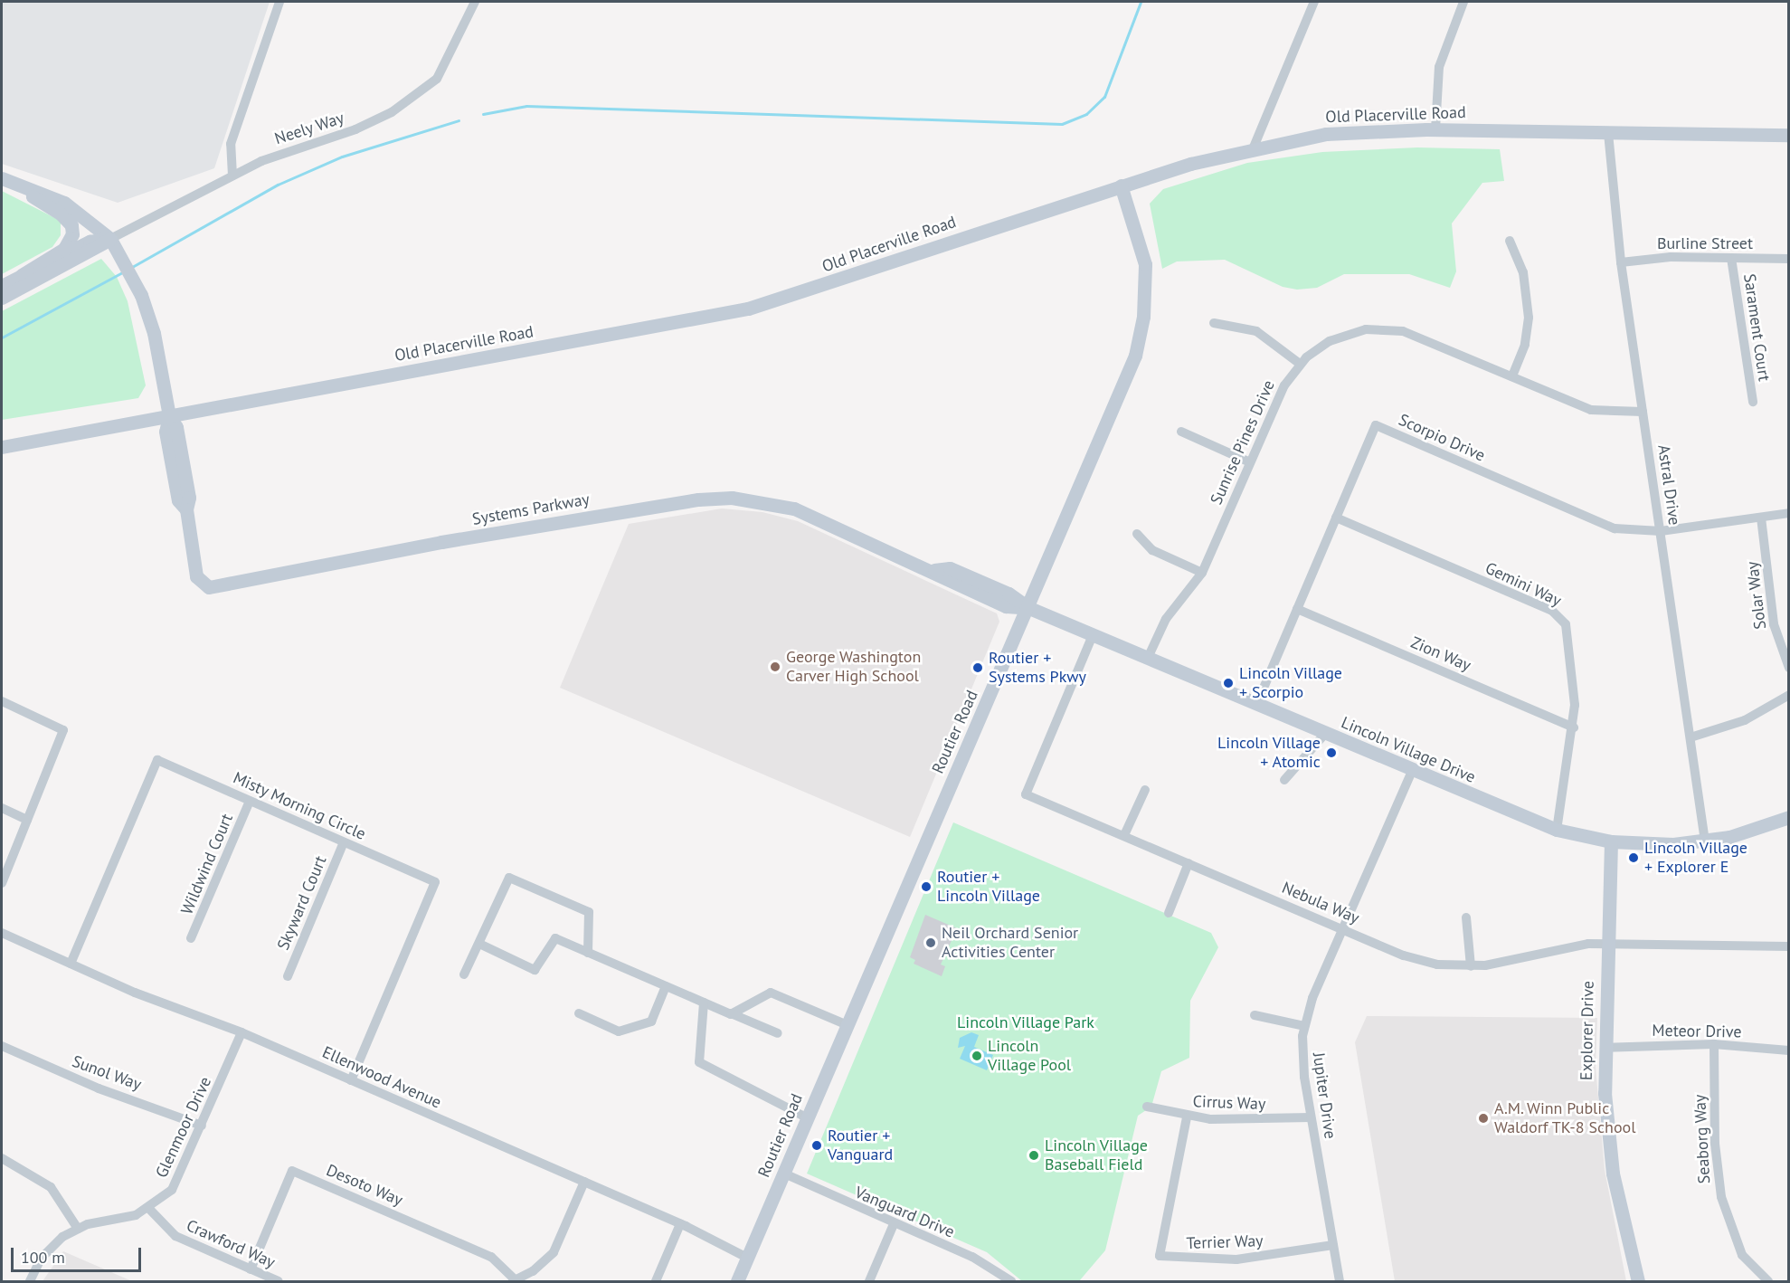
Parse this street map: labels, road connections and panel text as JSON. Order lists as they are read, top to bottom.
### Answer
{
  "streets": {
    "street": [
      "Old Placerville Road",
      "Neely Way",
      "Burline Street",
      "Sarament Court",
      "Scorpio Drive",
      "Sunrise Pines Drive",
      "Astral Drive",
      "Systems Parkway",
      "Gemini Way",
      "Solar Way",
      "Zion Way",
      "Routier Road",
      "Lincoln Village Drive",
      "Misty Morning Circle",
      "Wildwind Court",
      "Skyward Court",
      "Nebula Way",
      "Explorer Drive",
      "Meteor Drive",
      "Sunol Way",
      "Ellenwood Avenue",
      "Jupiter Drive",
      "Cirrus Way",
      "Glenmoor Drive",
      "Seaborg Way",
      "Desoto Way",
      "Vanguard Drive",
      "Terrier Way",
      "Crawford Way"
    ]
  },
  "crossings": [
    ["Old Placerville Road", "Astral Drive"],
    ["Old Placerville Road", "Systems Parkway"],
    ["Old Placerville Road", "Routier Road"],
    ["Neely Way", "Systems Parkway"],
    ["Burline Street", "Sarament Court"],
    ["Burline Street", "Astral Drive"],
    ["Scorpio Drive", "Astral Drive"],
    ["Scorpio Drive", "Gemini Way"],
    ["Scorpio Drive", "Solar Way"],
    ["Scorpio Drive", "Zion Way"],
    ["Scorpio Drive", "Lincoln Village Drive"],
    ["Sunrise Pines Drive", "Astral Drive"],
    ["Sunrise Pines Drive", "Lincoln Village Drive"],
    ["Astral Drive", "Lincoln Village Drive"],
    ["Systems Parkway", "Routier Road"],
    ["Systems Parkway", "Lincoln Village Drive"],
    ["Gemini Way", "Zion Way"],
    ["Gemini Way", "Lincoln Village Drive"],
    ["Routier Road", "Lincoln Village Drive"],
    ["Routier Road", "Ellenwood Avenue"],
    ["Routier Road", "Vanguard Drive"],
    ["Lincoln Village Drive", "Nebula Way"],
    ["Lincoln Village Drive", "Explorer Drive"],
    ["Lincoln Village Drive", "Jupiter Drive"],
    ["Misty Morning Circle", "Wildwind Court"],
    ["Misty Morning Circle", "Skyward Court"],
    ["Misty Morning Circle", "Ellenwood Avenue"],
    ["Nebula Way", "Explorer Drive"],
    ["Nebula Way", "Jupiter Drive"],
    ["Explorer Drive", "Meteor Drive"],
    ["Meteor Drive", "Seaborg Way"],
    ["Sunol Way", "Glenmoor Drive"],
    ["Ellenwood Avenue", "Glenmoor Drive"],
    ["Jupiter Drive", "Cirrus Way"],
    ["Jupiter Drive", "Terrier Way"],
    ["Cirrus Way", "Terrier Way"],
    ["Glenmoor Drive", "Crawford Way"],
    ["Desoto Way", "Crawford Way"]
  ],
  "parks": ["Lincoln Village Park"],
  "places": [
    "George Washington Carver High School",
    "Routier + Systems Pkwy",
    "Lincoln Village + Scorpio",
    "Lincoln Village + Atomic",
    "Lincoln Village + Explorer E",
    "Routier + Lincoln Village",
    "Neil Orchard Senior Activities Center",
    "Lincoln Village Pool",
    "A.M. Winn Public Waldorf TK-8 School",
    "Routier + Vanguard",
    "Lincoln Village Baseball Field"
  ],
  "scale_bar": "100 m"
}
